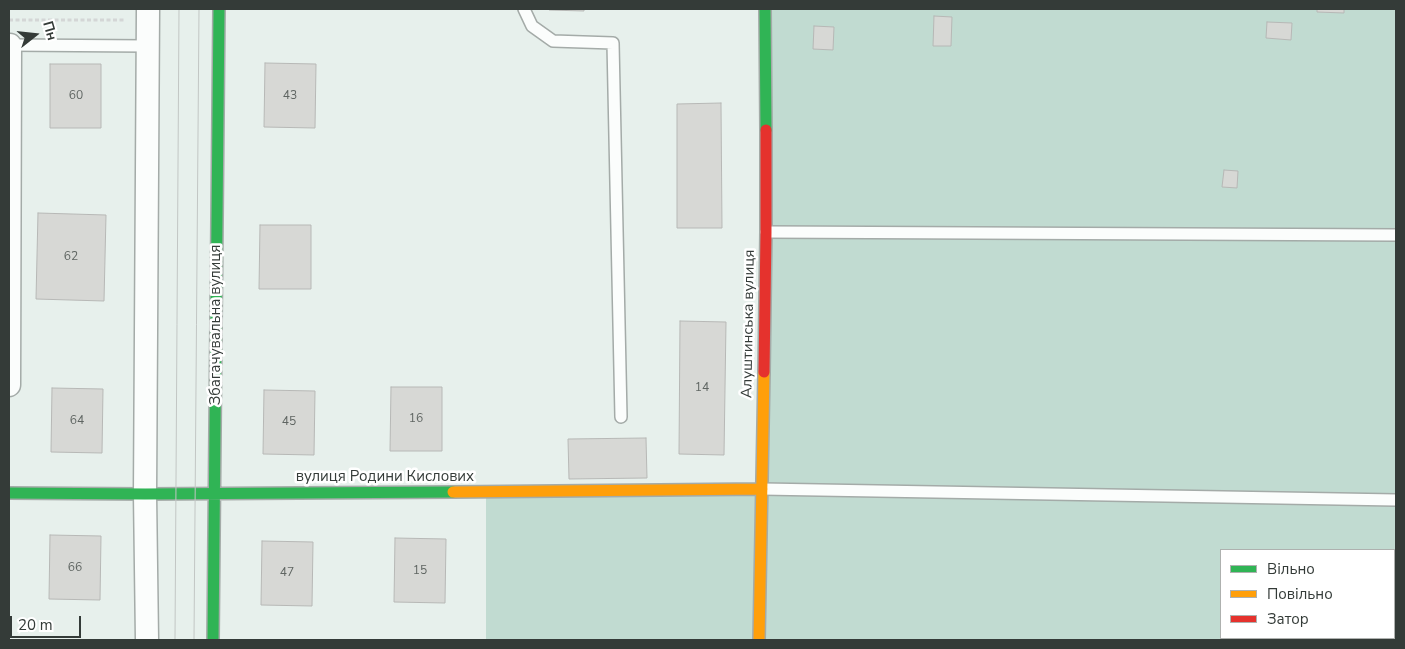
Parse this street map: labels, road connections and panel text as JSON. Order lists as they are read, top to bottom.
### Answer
{
  "streets": {
    "street": ["Алуштинська вулиця", "Збагачувальна вулиця", "вулиця Родини Кислових"]
  },
  "crossings": [
    ["Алуштинська вулиця", "вулиця Родини Кислових"],
    ["Збагачувальна вулиця", "вулиця Родини Кислових"]
  ],
  "house_numbers": [
    "60",
    "43",
    "62",
    "14",
    "16",
    "64",
    "45",
    "66",
    "15",
    "47"
  ],
  "legend": ["Вільно", "Повільно", "Затор"],
  "scale_bar": "20 m",
  "north": "right"
}
